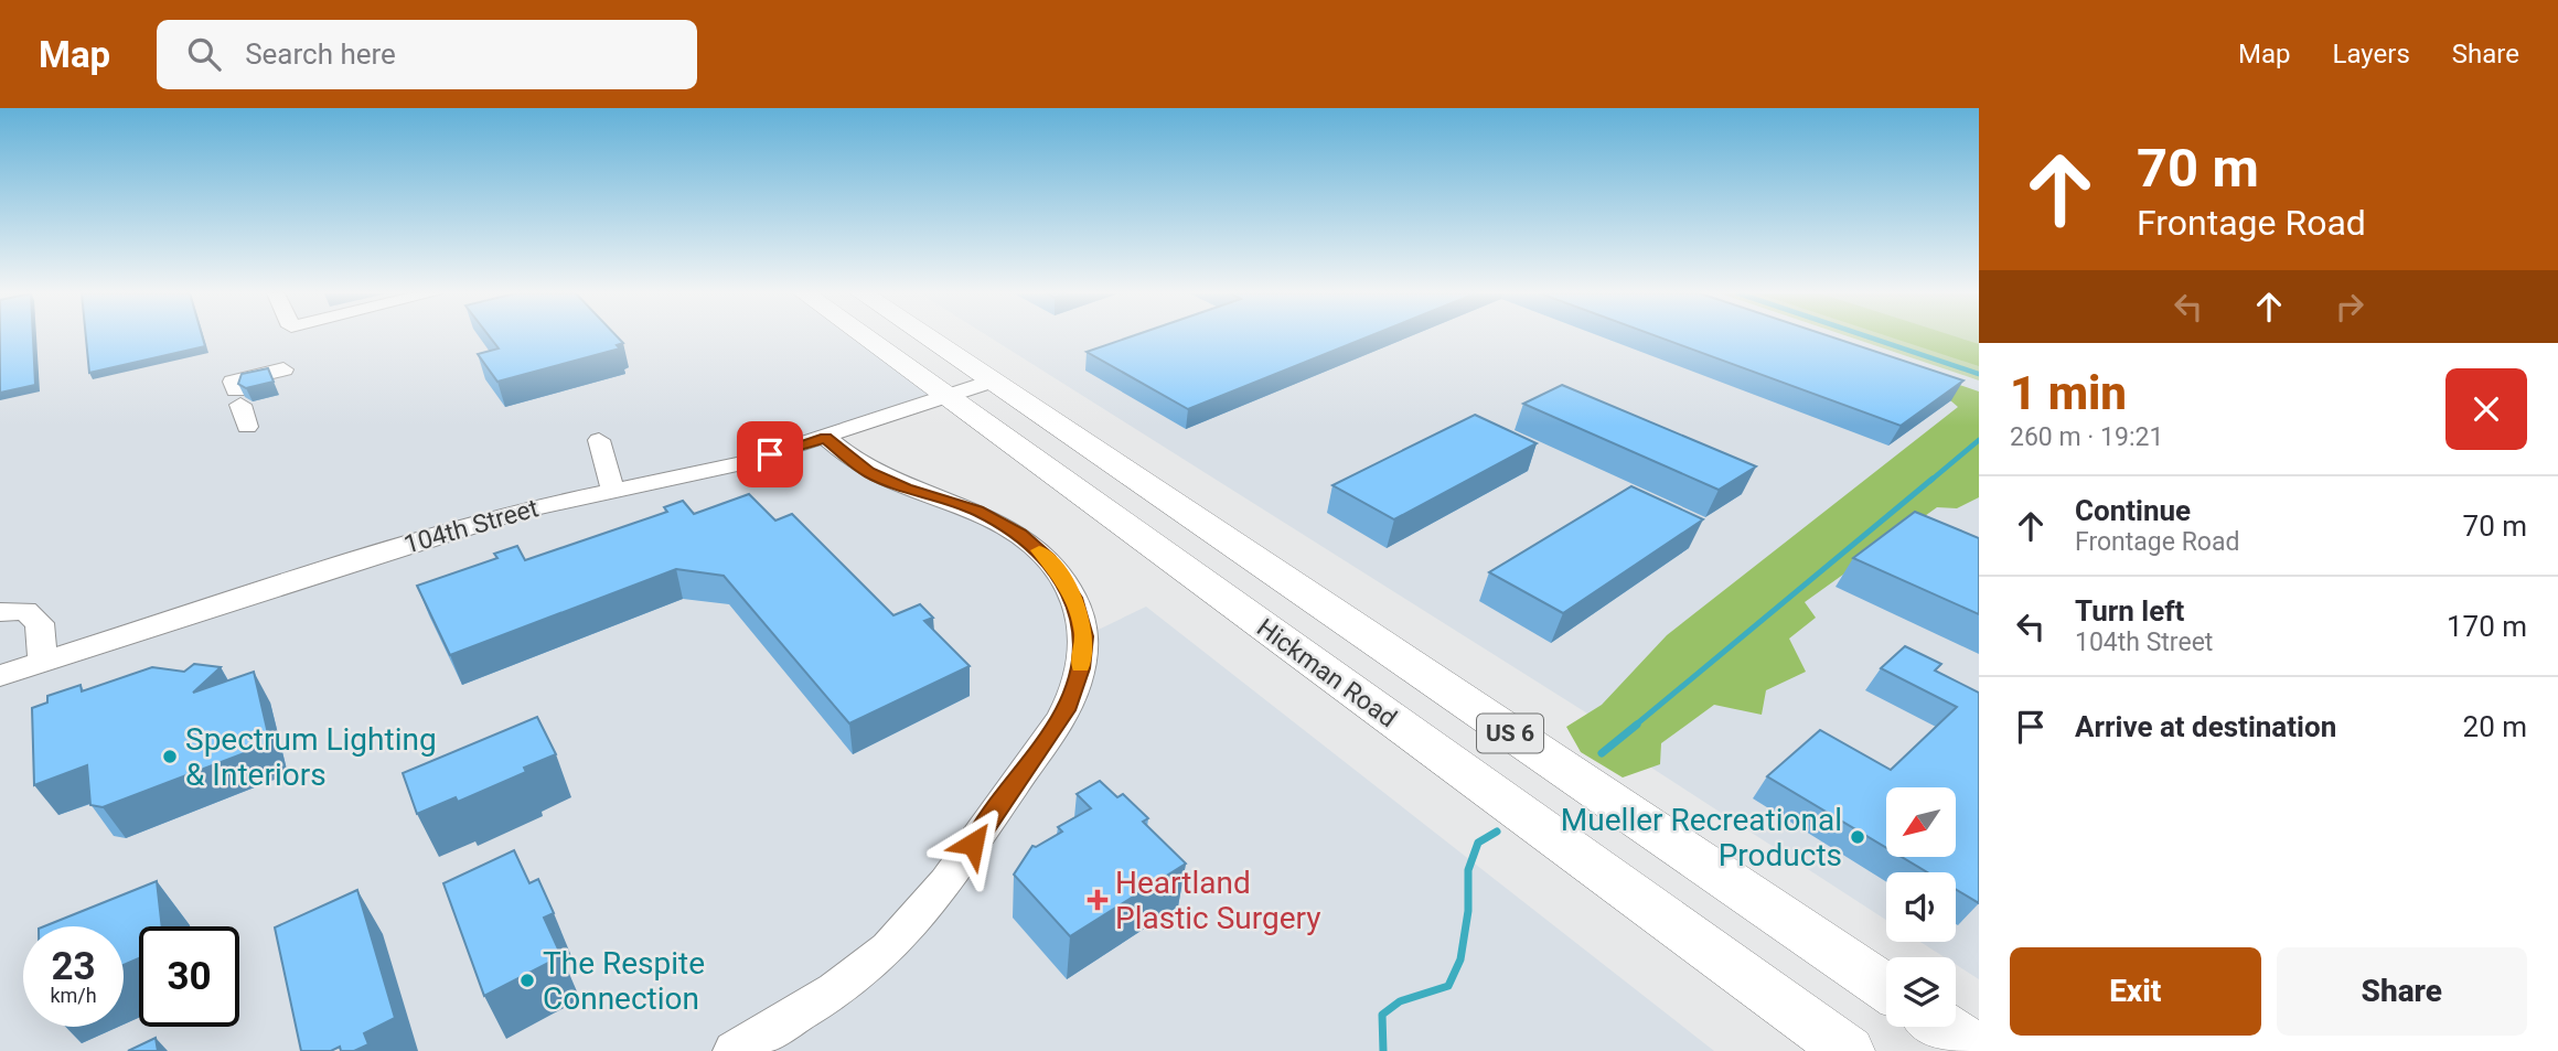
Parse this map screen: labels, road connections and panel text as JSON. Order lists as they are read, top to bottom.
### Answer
{
  "streets": {
    "main road": ["Hickman Road", "US 6"],
    "street": ["104th Street"]
  },
  "crossings": [
    ["104th Street", "Hickman Road"]
  ],
  "places": {
    "other": ["Spectrum Lighting & Interiors", "Mueller Recreational Products", "The Respite Connection"],
    "health": ["Heartland Plastic Surgery"]
  },
  "north": "bottom left",
  "page": {
    "header": "Map",
    "search": "Search here",
    "nav": ["Map", "Layers", "Share"],
    "turn": ["70 m", "Frontage Road"],
    "heading": ["1 min", "260 m · 19:21"],
    "list": [
      {
        "name": "Continue",
        "note": "Frontage Road",
        "value": "70 m"
      },
      {
        "name": "Turn left",
        "note": "104th Street",
        "value": "170 m"
      },
      {
        "name": "Arrive at destination",
        "value": "20 m"
      }
    ],
    "speed": "23 km/h",
    "limit": "30",
    "buttons": ["Exit", "Share"]
  }
}
